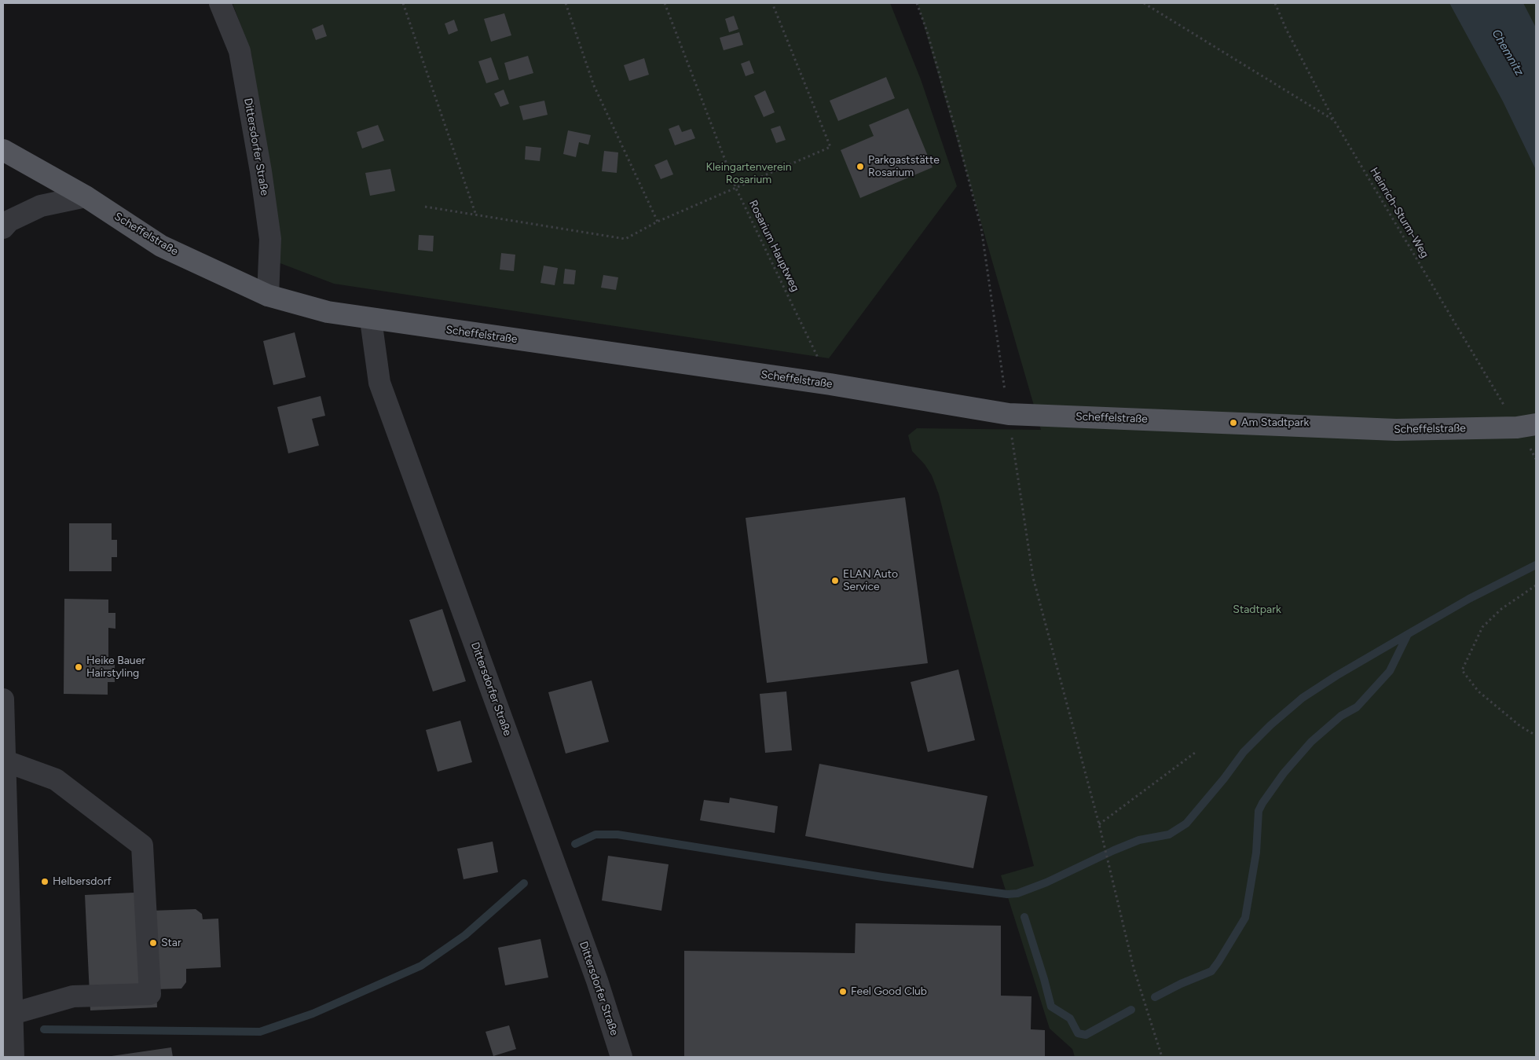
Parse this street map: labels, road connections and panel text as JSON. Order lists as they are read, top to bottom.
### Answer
{
  "streets": {
    "main road": ["Scheffelstraße"],
    "street": ["Dittersdorfer Straße"],
    "path": ["Heinrich-Sturm-Weg", "Rosarium Hauptweg"]
  },
  "crossings": [
    ["Dittersdorfer Straße", "Scheffelstraße"],
    ["Heinrich-Sturm-Weg", "Scheffelstraße"],
    ["Scheffelstraße", "Rosarium Hauptweg"]
  ],
  "water": ["Chemnitz"],
  "parks": ["Kleingartenverein Rosarium", "Stadtpark"],
  "places": [
    "Parkgaststätte Rosarium",
    "Am Stadtpark",
    "ELAN Auto Service",
    "Heike Bauer Hairstyling",
    "Helbersdorf",
    "Star",
    "Feel Good Club"
  ]
}
